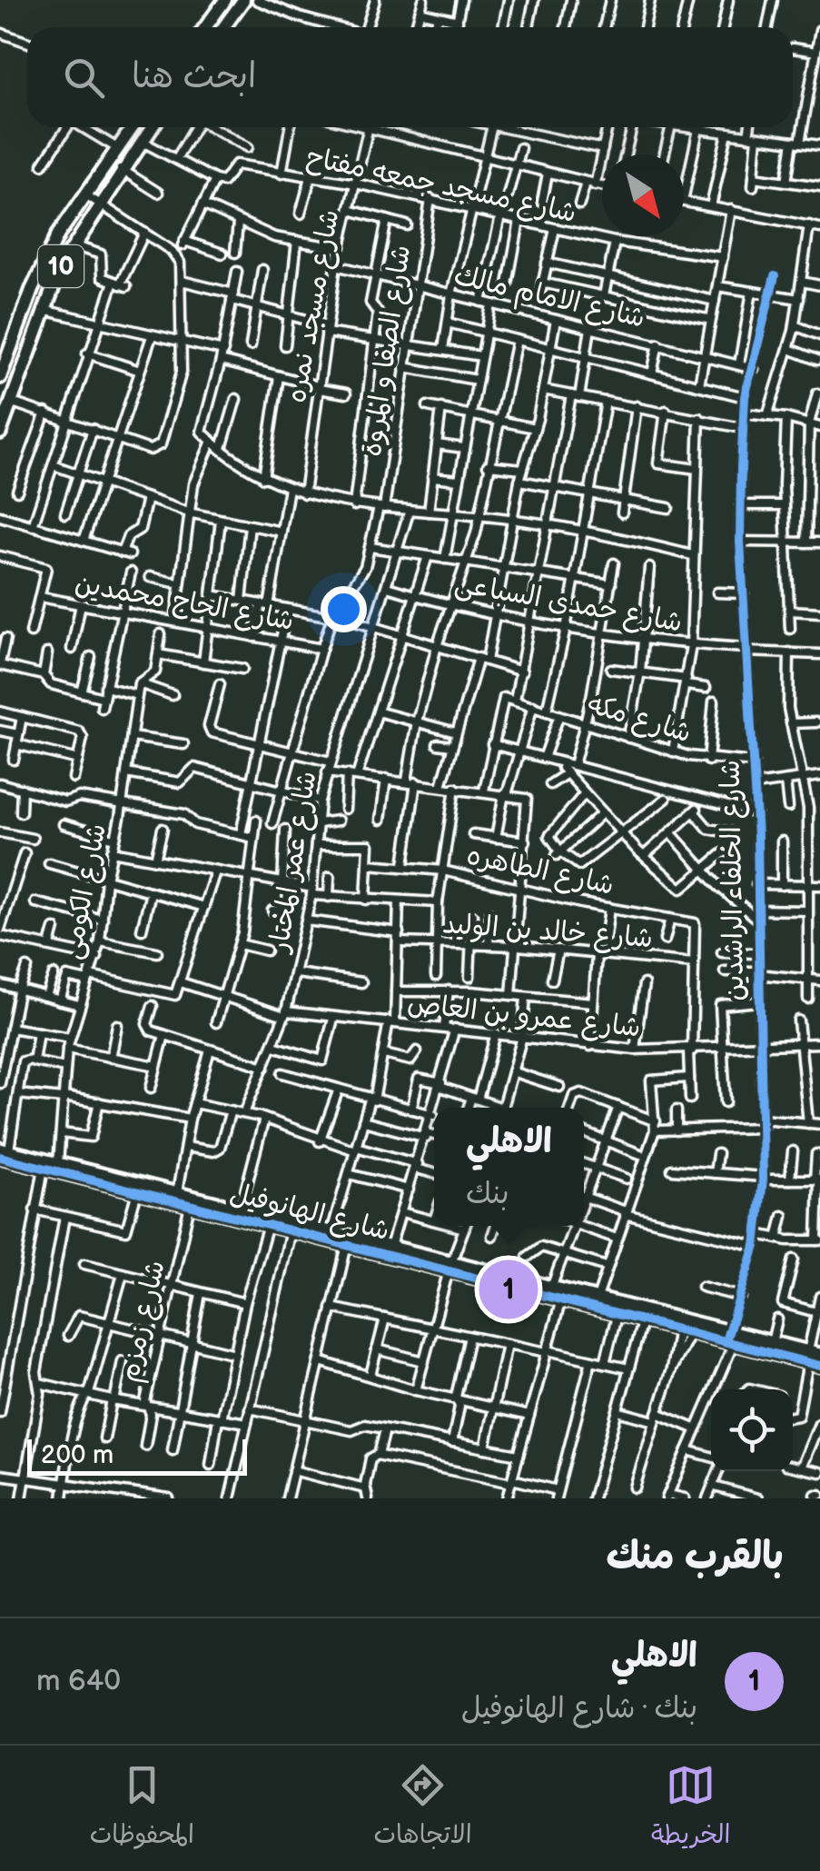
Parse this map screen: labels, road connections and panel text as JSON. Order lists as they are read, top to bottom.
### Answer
{
  "streets": {
    "main road": ["10"],
    "street": [
      "شارع مسجد جمعه مفتاح",
      "شارع الامام مالك",
      "شارع مسجد نمره",
      "شارع الصفا و المروة",
      "شارع الحاج محمدين",
      "شارع حمدى السباعى",
      "شارع مكه",
      "شارع عمر المختار",
      "شارع الطاهره",
      "شارع الخلفاء الراشدين",
      "شارع الكومى",
      "شارع خالد بن الوليد",
      "شارع عمرو بن العاص",
      "شارع الهانوفيل",
      "شارع زمزم"
    ]
  },
  "crossings": [
    ["شارع مسجد جمعه مفتاح", "شارع مسجد نمره"],
    ["شارع مسجد جمعه مفتاح", "شارع الصفا و المروة"],
    ["شارع الامام مالك", "شارع مسجد نمره"],
    ["شارع الامام مالك", "شارع الصفا و المروة"],
    ["شارع الامام مالك", "شارع الخلفاء الراشدين"],
    ["شارع الصفا و المروة", "شارع الحاج محمدين"],
    ["شارع حمدى السباعى", "شارع عمر المختار"],
    ["شارع حمدى السباعى", "شارع الخلفاء الراشدين"],
    ["شارع مكه", "شارع الخلفاء الراشدين"],
    ["شارع عمر المختار", "شارع عمرو بن العاص"],
    ["شارع الطاهره", "شارع خالد بن الوليد"],
    ["شارع الخلفاء الراشدين", "شارع عمرو بن العاص"],
    ["شارع الخلفاء الراشدين", "شارع الهانوفيل"],
    ["شارع الكومى", "شارع الهانوفيل"],
    ["شارع الهانوفيل", "شارع زمزم"]
  ],
  "scale_bar": "200 m",
  "north": "bottom right",
  "page": {
    "search": "ابحث هنا",
    "popup": ["الاهلي", "بنك"],
    "pins": "1",
    "scale": "200 m",
    "heading": "بالقرب منك",
    "list": [
      {
        "mark": "1",
        "name": "الاهلي",
        "note": "بنك · شارع الهانوفيل",
        "value": "640 m"
      }
    ],
    "nav": ["الخريطة", "الاتجاهات", "المحفوظات"]
  }
}
